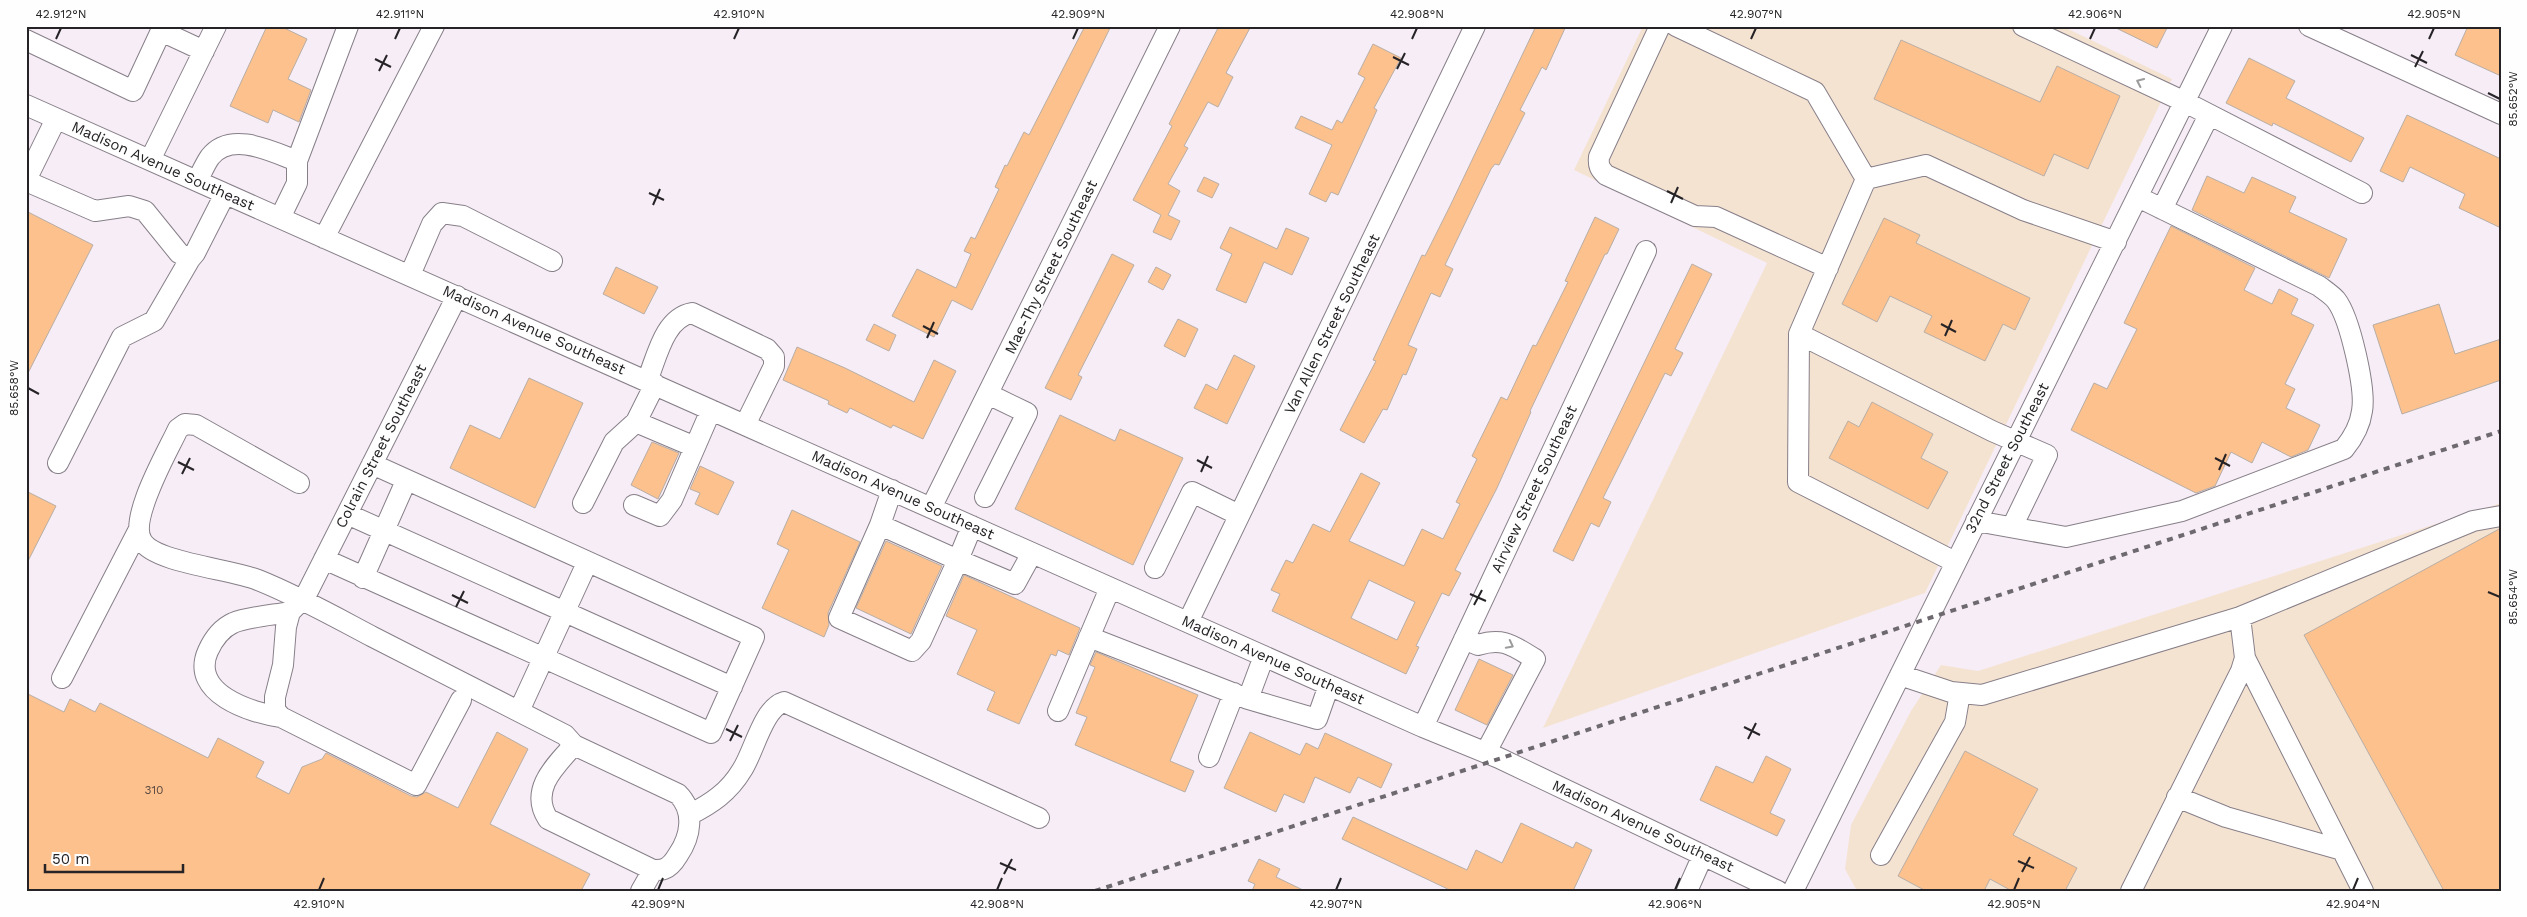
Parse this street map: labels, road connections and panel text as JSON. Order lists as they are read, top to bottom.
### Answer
{
  "streets": {
    "street": [
      "Madison Avenue Southeast",
      "Mae-Thy Street Southeast",
      "Van Allen Street Southeast",
      "Colrain Street Southeast",
      "32nd Street Southeast",
      "Airview Street Southeast"
    ]
  },
  "crossings": [
    ["Madison Avenue Southeast", "Mae-Thy Street Southeast"],
    ["Madison Avenue Southeast", "Van Allen Street Southeast"],
    ["Madison Avenue Southeast", "Colrain Street Southeast"],
    ["Madison Avenue Southeast", "Airview Street Southeast"]
  ],
  "house_numbers": ["310"],
  "scale_bar": "50 m",
  "coordinates": [
    "42.912°N",
    "42.911°N",
    "42.910°N",
    "42.909°N",
    "42.908°N",
    "42.907°N",
    "42.906°N",
    "42.905°N",
    "85.652°W",
    "85.658°W",
    "85.654°W",
    "42.904°N"
  ]
}
